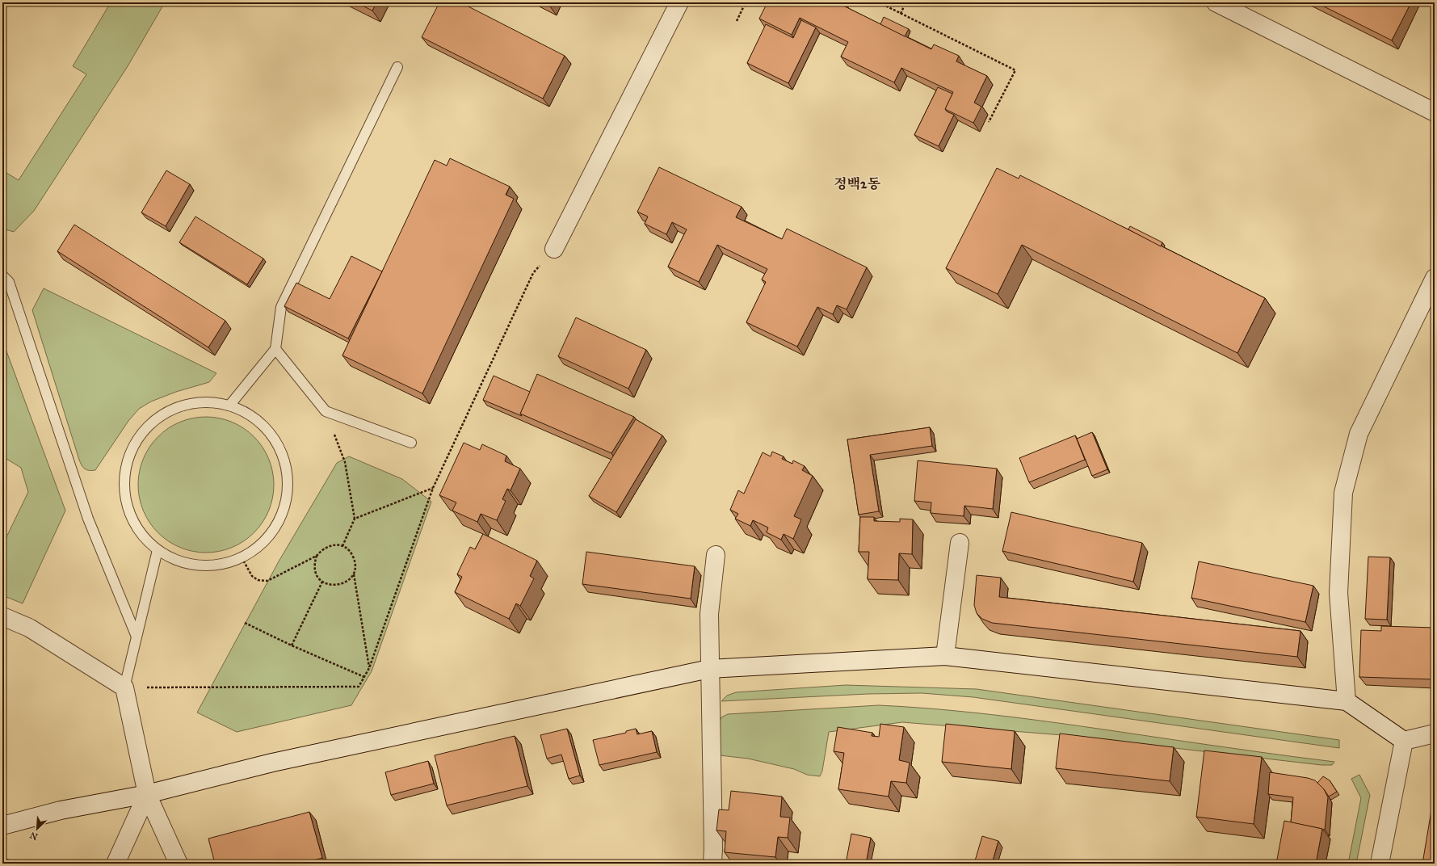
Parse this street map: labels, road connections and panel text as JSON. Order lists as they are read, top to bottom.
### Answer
{
  "districts": ["정백2동"],
  "north": "bottom left"
}
